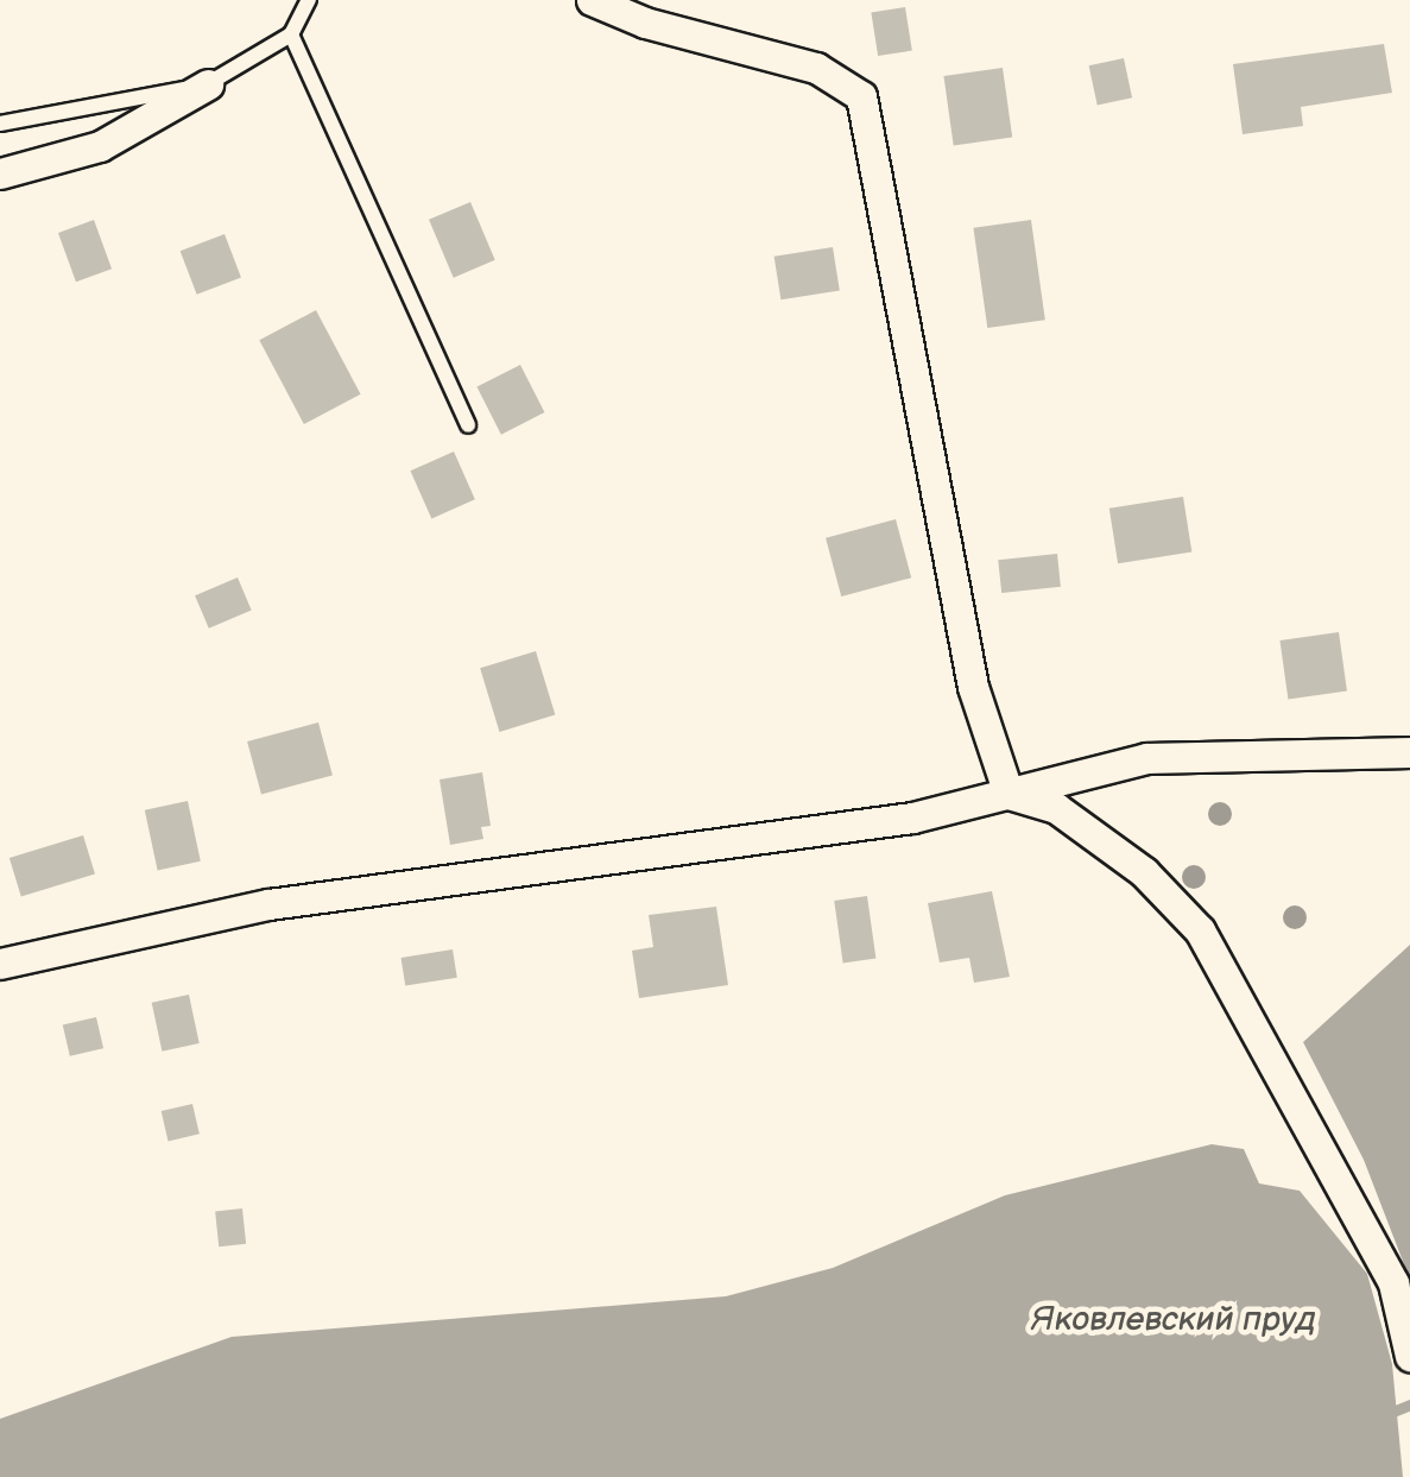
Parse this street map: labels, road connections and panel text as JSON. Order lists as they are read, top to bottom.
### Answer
{
  "water": ["Яковлевский пруд"]
}
